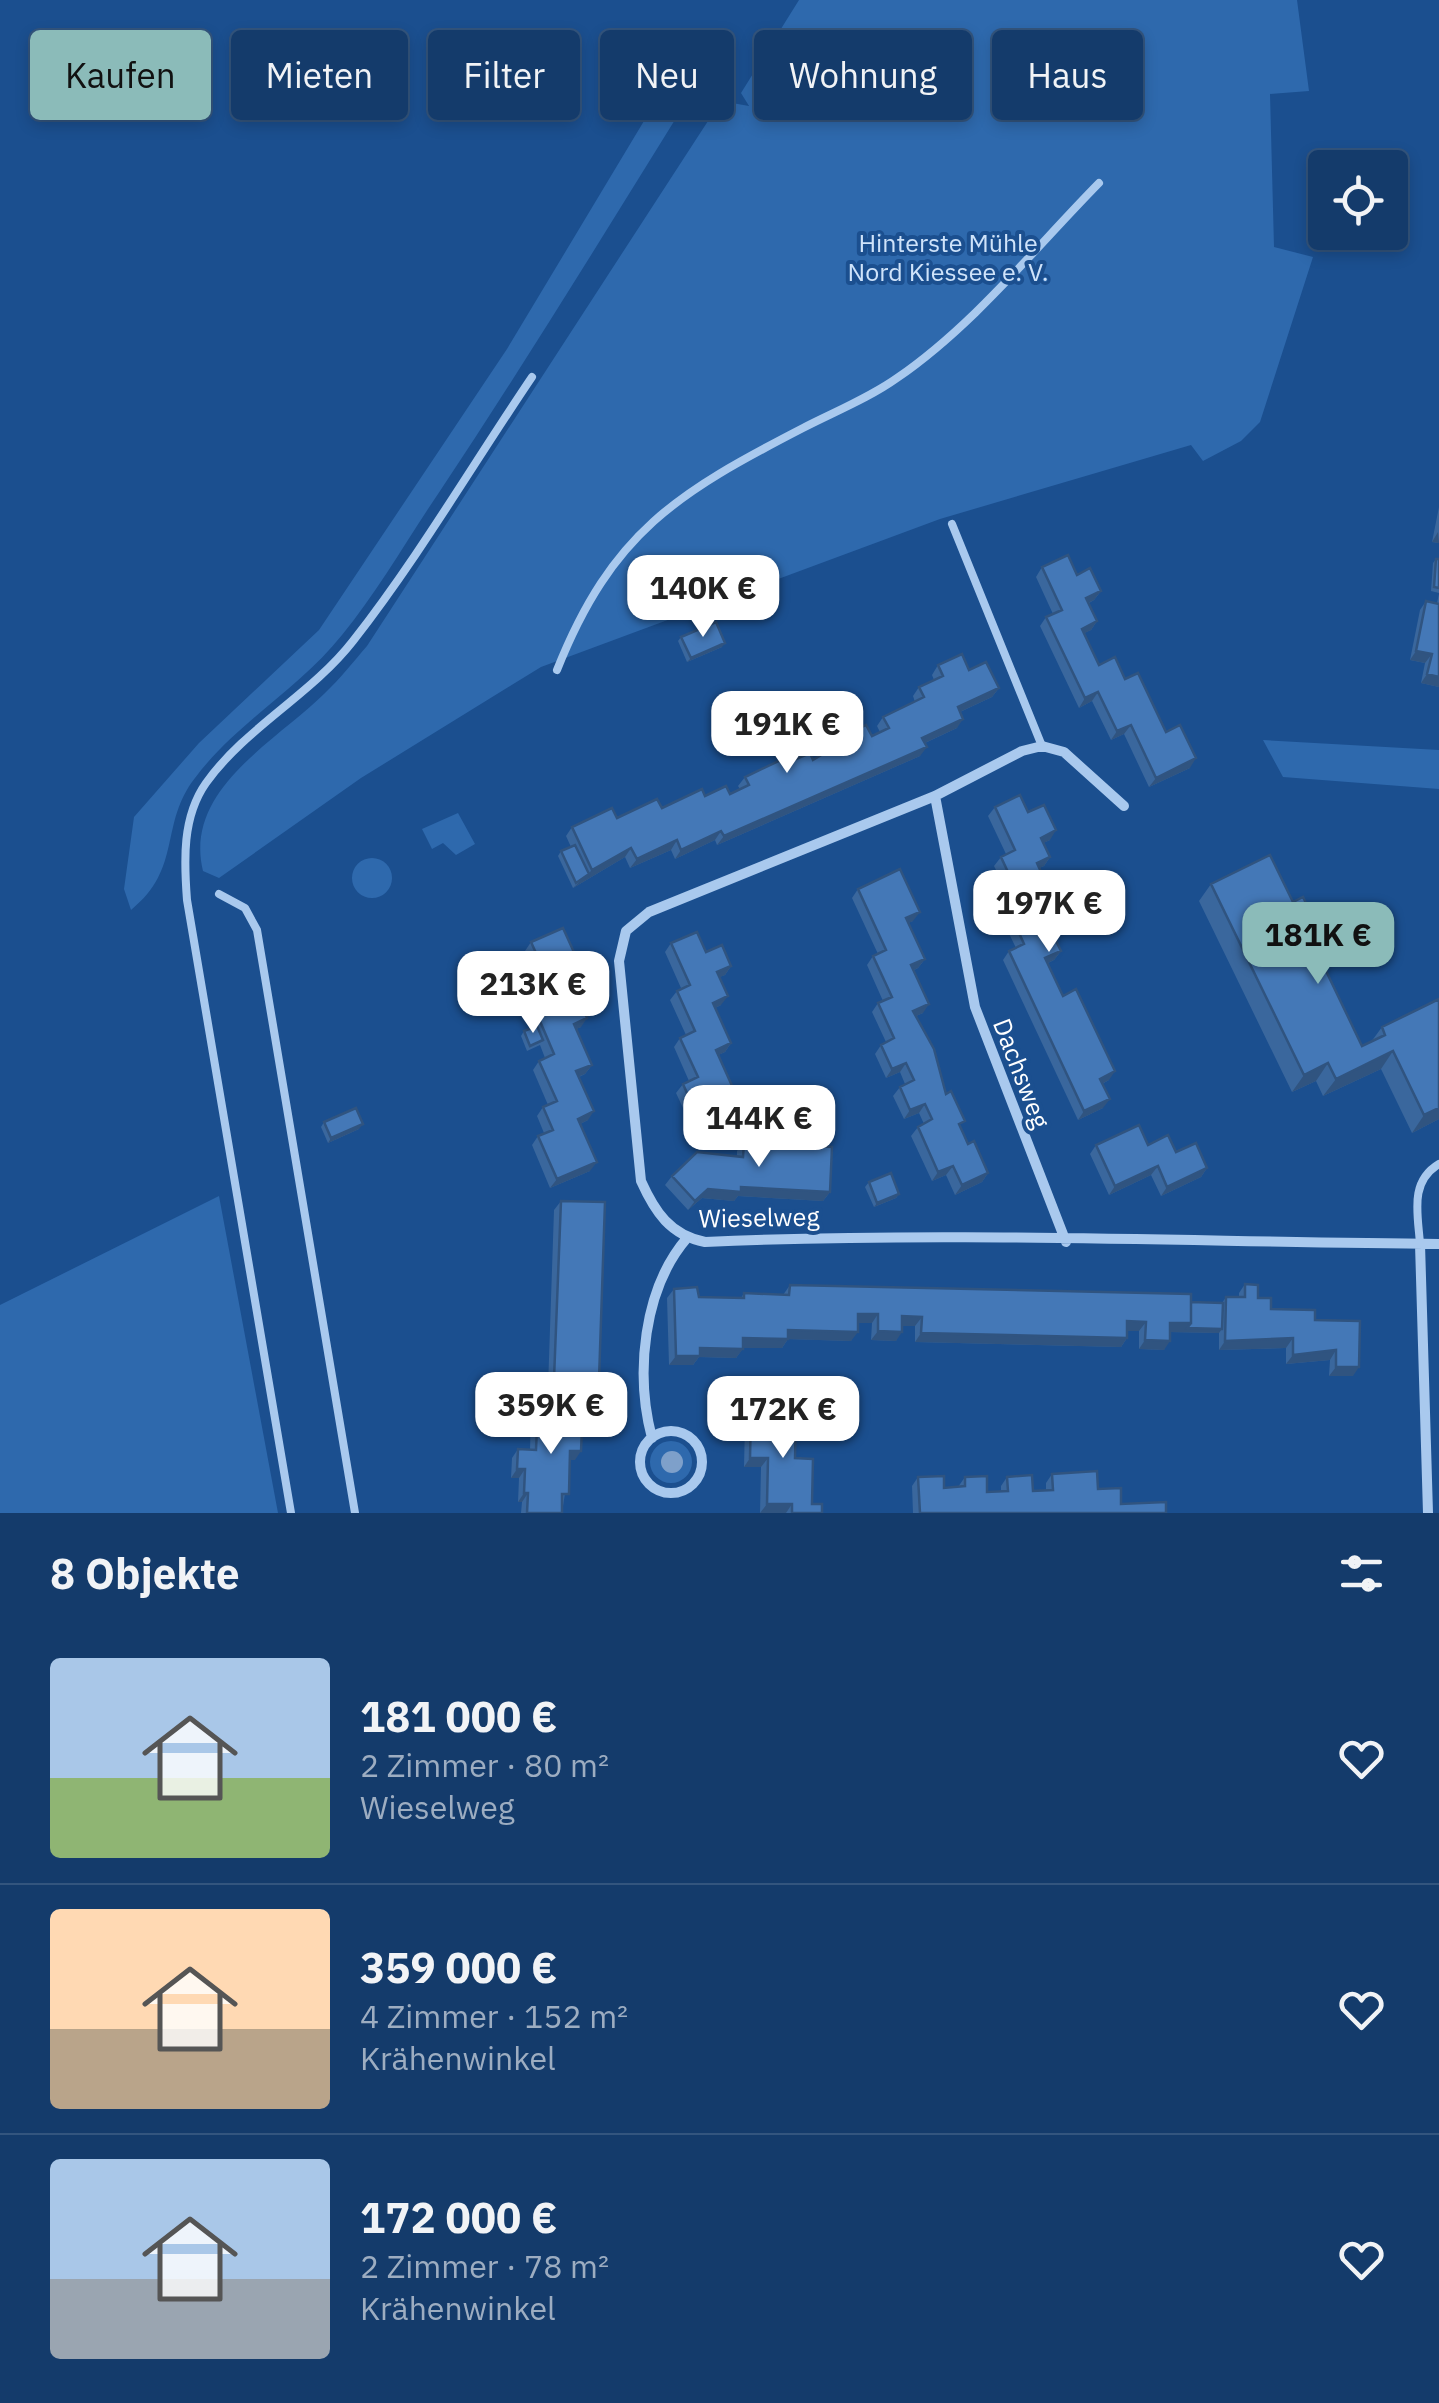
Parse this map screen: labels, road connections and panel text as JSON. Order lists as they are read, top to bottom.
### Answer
{
  "streets": {
    "street": ["Dachsweg", "Wieselweg"]
  },
  "crossings": [
    ["Dachsweg", "Wieselweg"]
  ],
  "parks": ["Hinterste Mühle Nord Kiessee e. V."],
  "page": {
    "chip": [
      "Kaufen",
      "Mieten",
      "Filter",
      "Neu",
      "Wohnung",
      "Haus"
    ],
    "price": [
      "140K €",
      "191K €",
      "197K €",
      "181K €",
      "213K €",
      "144K €",
      "359K €",
      "172K €"
    ],
    "heading": "8 Objekte",
    "list": [
      {
        "name": "181 000 €",
        "note": "2 Zimmer · 80 m² · Wieselweg"
      },
      {
        "name": "359 000 €",
        "note": "4 Zimmer · 152 m² · Krähenwinkel"
      },
      {
        "name": "172 000 €",
        "note": "2 Zimmer · 78 m² · Krähenwinkel"
      }
    ]
  }
}
